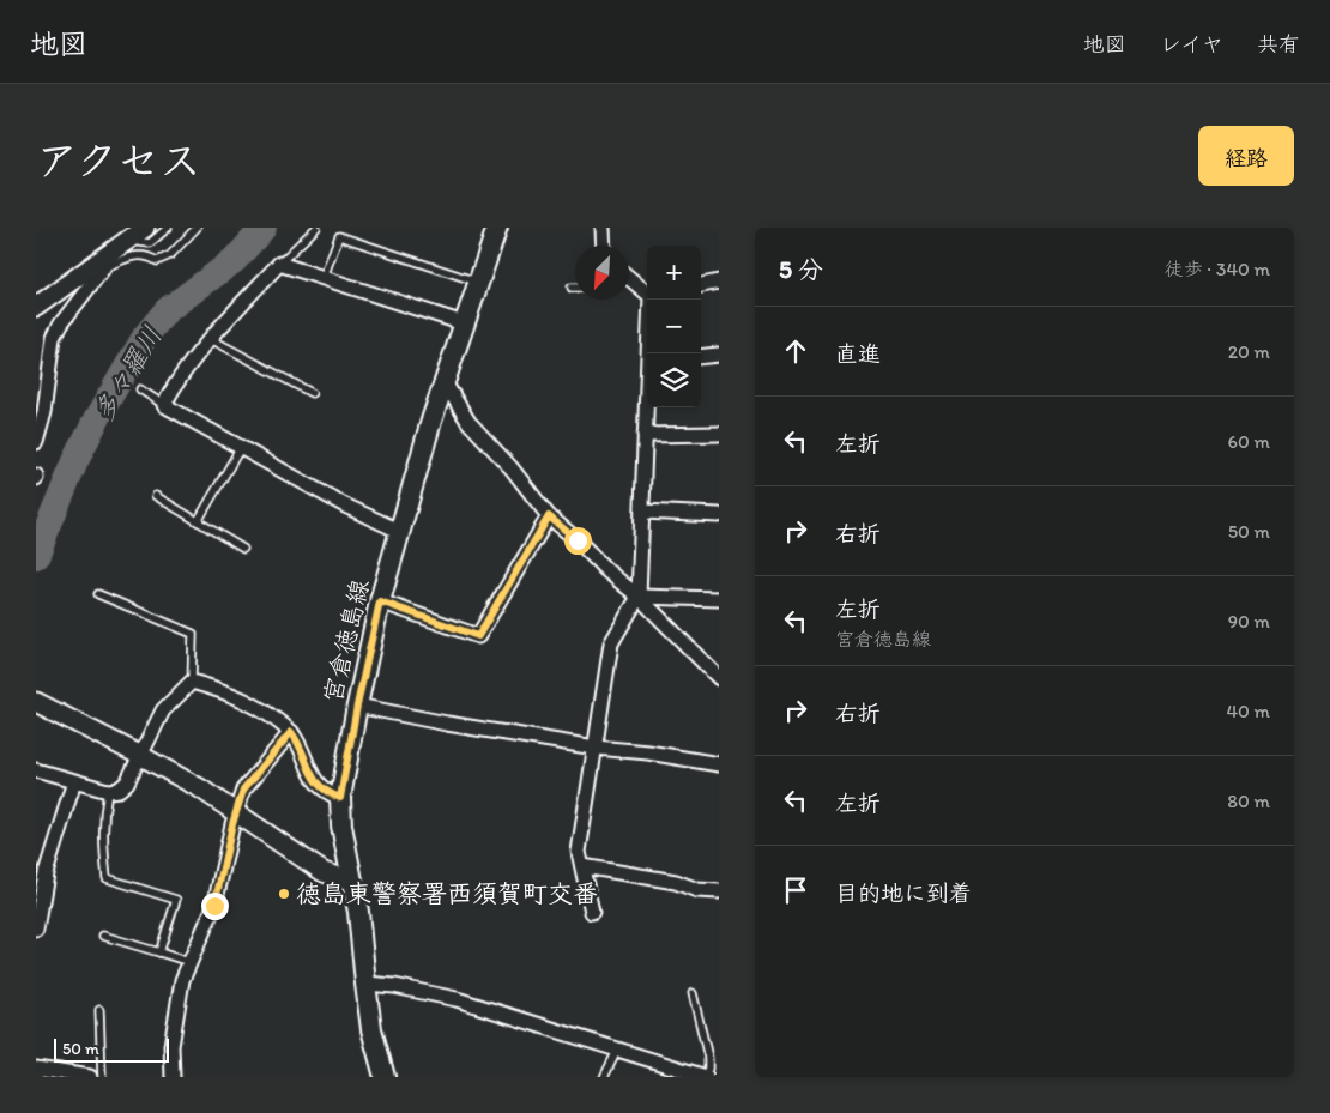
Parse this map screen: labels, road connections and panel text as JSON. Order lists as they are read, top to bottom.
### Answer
{
  "streets": {
    "main road": ["宮倉徳島線"]
  },
  "water": ["多々羅川"],
  "places": ["徳島東警察署西須賀町交番"],
  "scale_bar": "50 m",
  "north": "bottom left",
  "page": {
    "header": "地図",
    "nav": ["地図", "レイヤ", "共有"],
    "title": "アクセス",
    "buttons": "経路",
    "heading": ["5 分", "徒歩 · 340 m"],
    "map_buttons": ["+", "−"],
    "list": [
      ["直進", "20 m"],
      ["左折", "60 m"],
      ["右折", "50 m"],
      ["左折", "宮倉徳島線", "90 m"],
      ["右折", "40 m"],
      ["左折", "80 m"],
      "目的地に到着"
    ],
    "scale": "50 m"
  }
}
